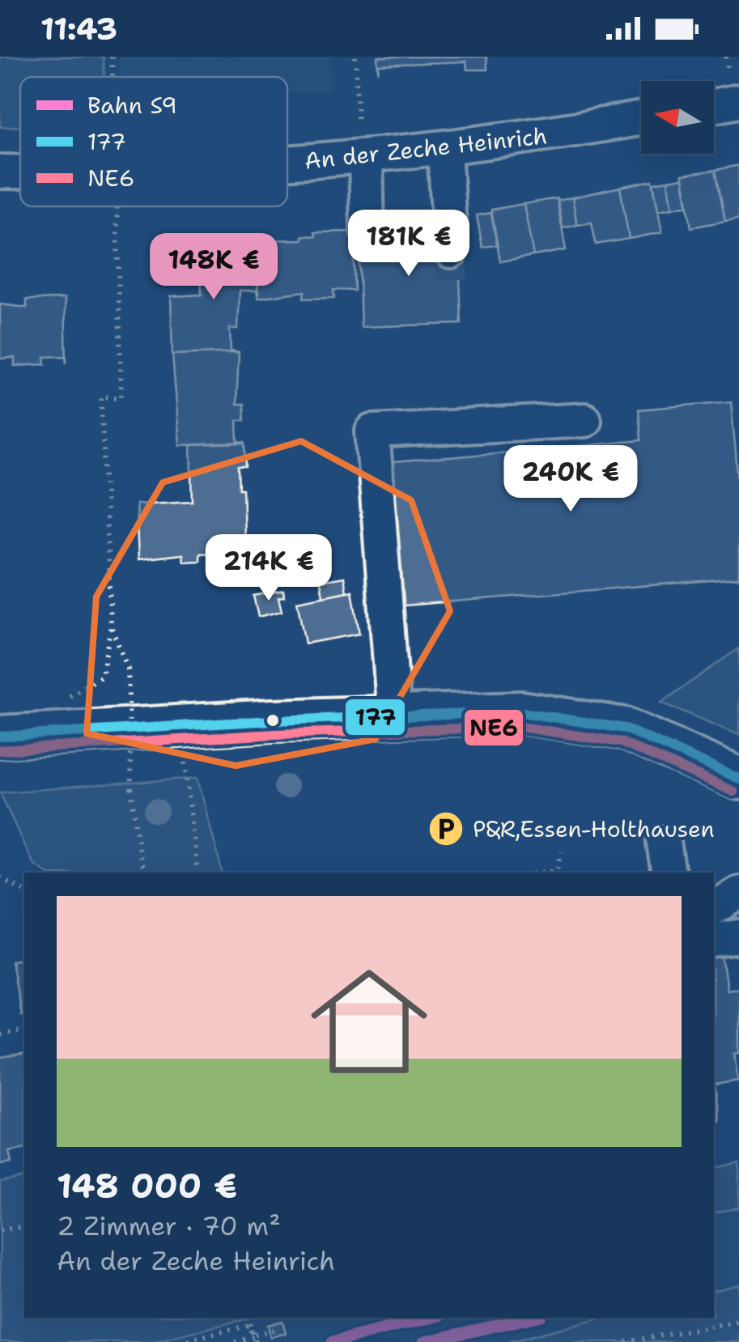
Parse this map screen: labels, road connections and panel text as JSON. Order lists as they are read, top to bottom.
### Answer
{
  "streets": {
    "street": ["An der Zeche Heinrich"]
  },
  "places": {
    "parking": ["P&R,Essen-Holthausen"]
  },
  "lines": ["transit line 177", "transit line NE6", "rail line S9"],
  "legend": ["Bahn S9", "177", "NE6"],
  "north": "left",
  "page": {
    "status": "11:43",
    "price": [
      "181K €",
      "148K €",
      "240K €",
      "214K €"
    ],
    "list": [
      {
        "name": "148 000 €",
        "note": "2 Zimmer · 70 m² · An der Zeche Heinrich"
      }
    ]
  }
}
